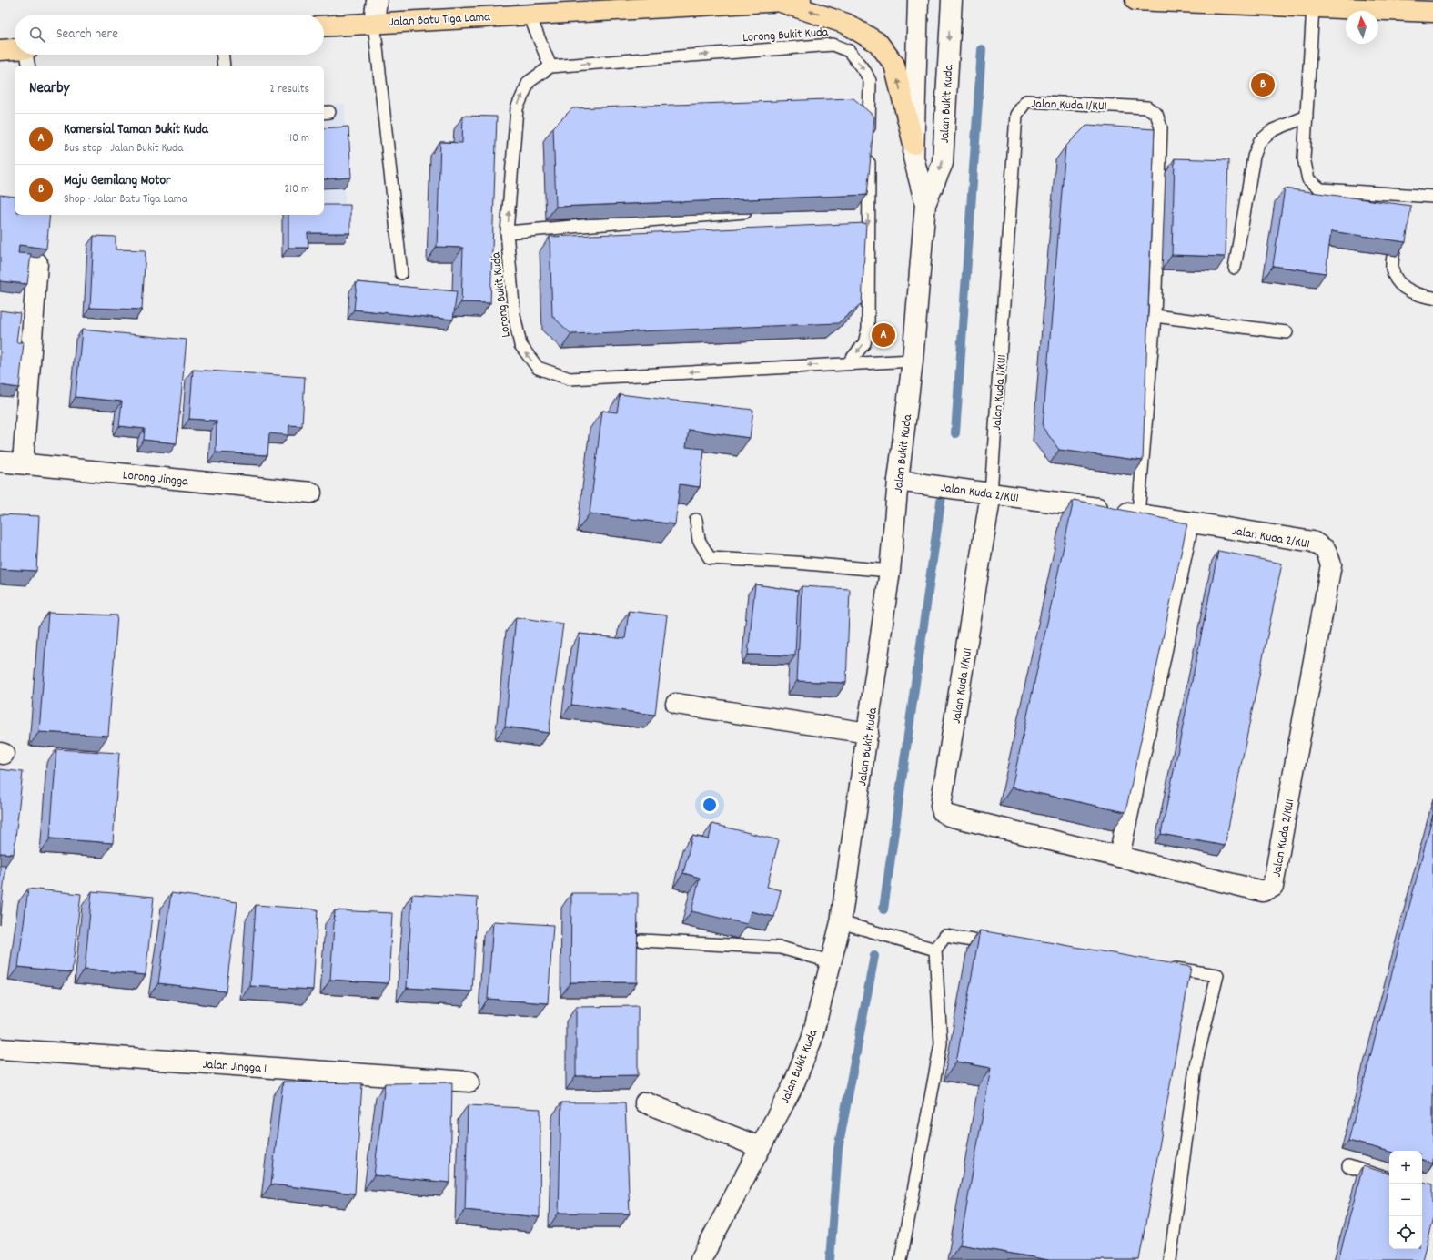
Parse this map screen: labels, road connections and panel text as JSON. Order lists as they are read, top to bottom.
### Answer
{
  "streets": {
    "main road": ["Jalan Batu Tiga Lama"],
    "street": [
      "Jalan Bukit Kuda",
      "Jalan Kuda 1/KU1",
      "Lorong Jingga",
      "Jalan Kuda 2/KU1",
      "Jalan Jingga 1"
    ],
    "lane": ["Lorong Bukit Kuda"]
  },
  "crossings": [
    ["Lorong Bukit Kuda", "Jalan Bukit Kuda"],
    ["Jalan Bukit Kuda", "Jalan Kuda 2/KU1"],
    ["Jalan Kuda 1/KU1", "Jalan Kuda 2/KU1"]
  ],
  "north": "top",
  "page": {
    "search": "Search here",
    "heading": ["Nearby", "2 results"],
    "pins": ["B", "A"],
    "list": [
      {
        "mark": "A",
        "name": "Komersial Taman Bukit Kuda",
        "note": "Bus stop · Jalan Bukit Kuda",
        "value": "110 m"
      },
      {
        "mark": "B",
        "name": "Maju Gemilang Motor",
        "note": "Shop · Jalan Batu Tiga Lama",
        "value": "210 m"
      }
    ],
    "map_buttons": ["+", "−"]
  }
}
